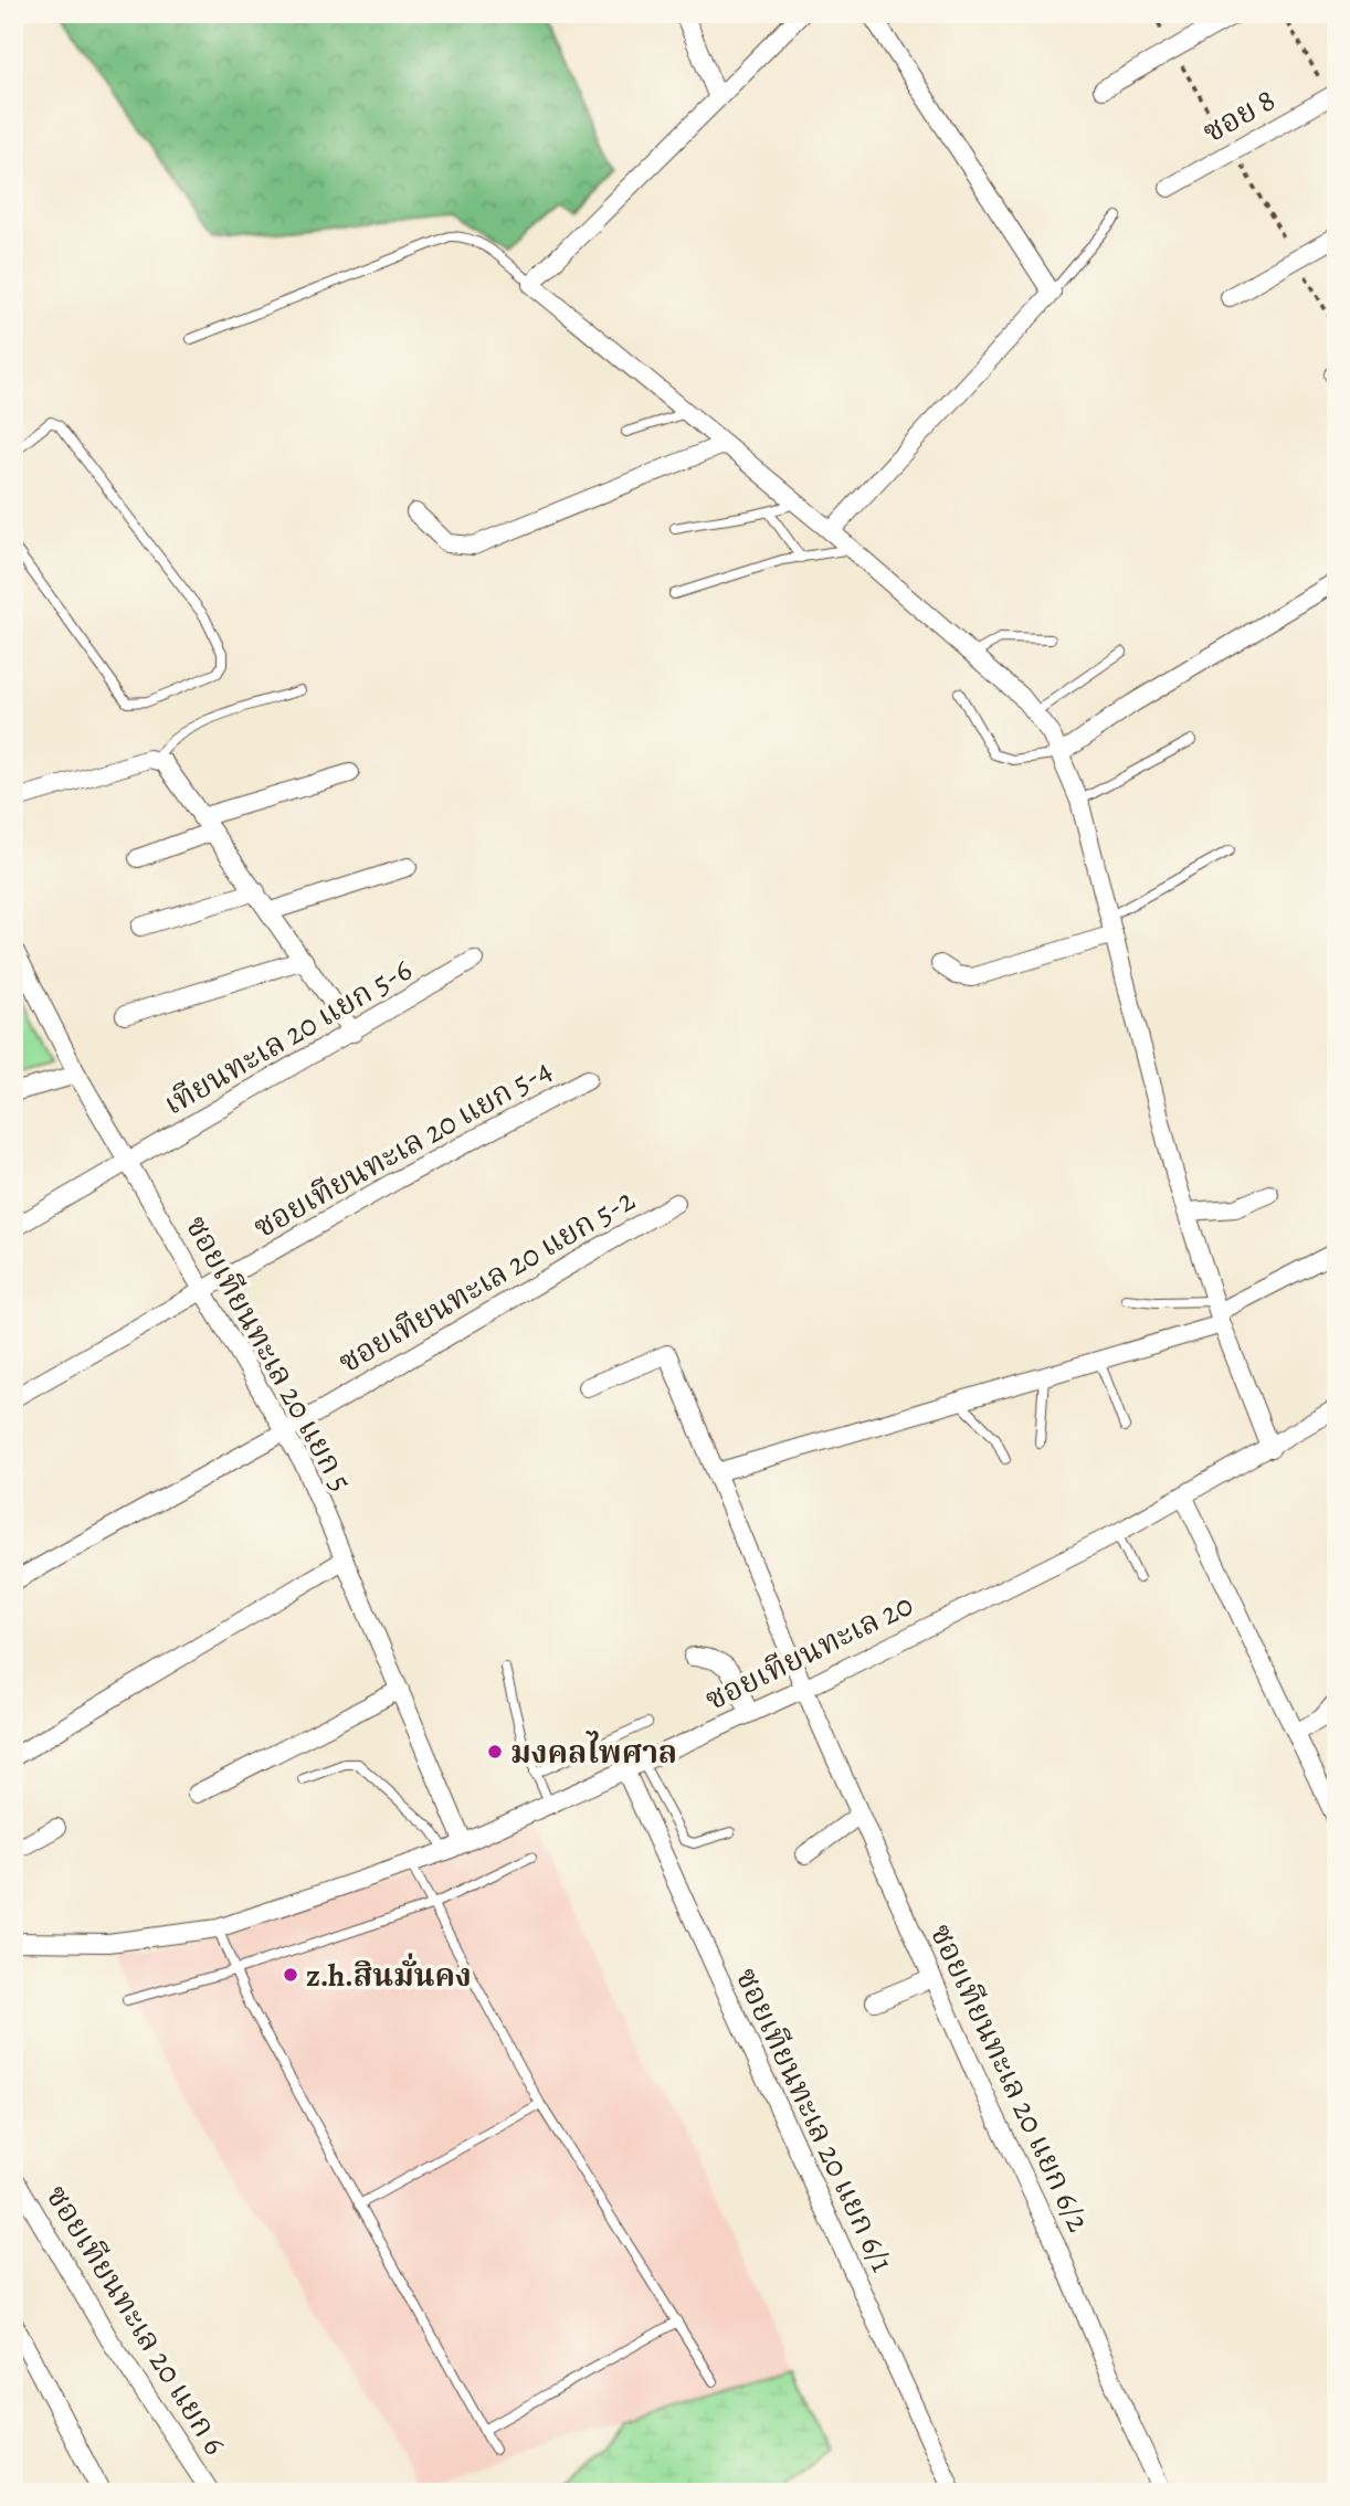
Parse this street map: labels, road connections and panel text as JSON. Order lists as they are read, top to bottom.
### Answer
{
  "streets": {
    "street": [
      "ซอย 8",
      "เทียนทะเล 20 แยก 5-6",
      "ซอยเทียนทะเล 20 แยก 5-4",
      "ซอยเทียนทะเล 20 แยก 5-2",
      "ซอยเทียนทะเล 20 แยก 5",
      "ซอยเทียนทะเล 20",
      "ซอยเทียนทะเล 20 แยก 6/2",
      "ซอยเทียนทะเล 20 แยก 6/1",
      "ซอยเทียนทะเล 20 แยก 6"
    ]
  },
  "crossings": [
    ["เทียนทะเล 20 แยก 5-6", "ซอยเทียนทะเล 20 แยก 5"],
    ["ซอยเทียนทะเล 20 แยก 5-4", "ซอยเทียนทะเล 20 แยก 5"],
    ["ซอยเทียนทะเล 20 แยก 5-2", "ซอยเทียนทะเล 20 แยก 5"],
    ["ซอยเทียนทะเล 20 แยก 5", "ซอยเทียนทะเล 20"],
    ["ซอยเทียนทะเล 20", "ซอยเทียนทะเล 20 แยก 6/2"],
    ["ซอยเทียนทะเล 20", "ซอยเทียนทะเล 20 แยก 6/1"]
  ],
  "places": ["มงคลไพศาล", "z.h.สินมั่นคง"]
}
